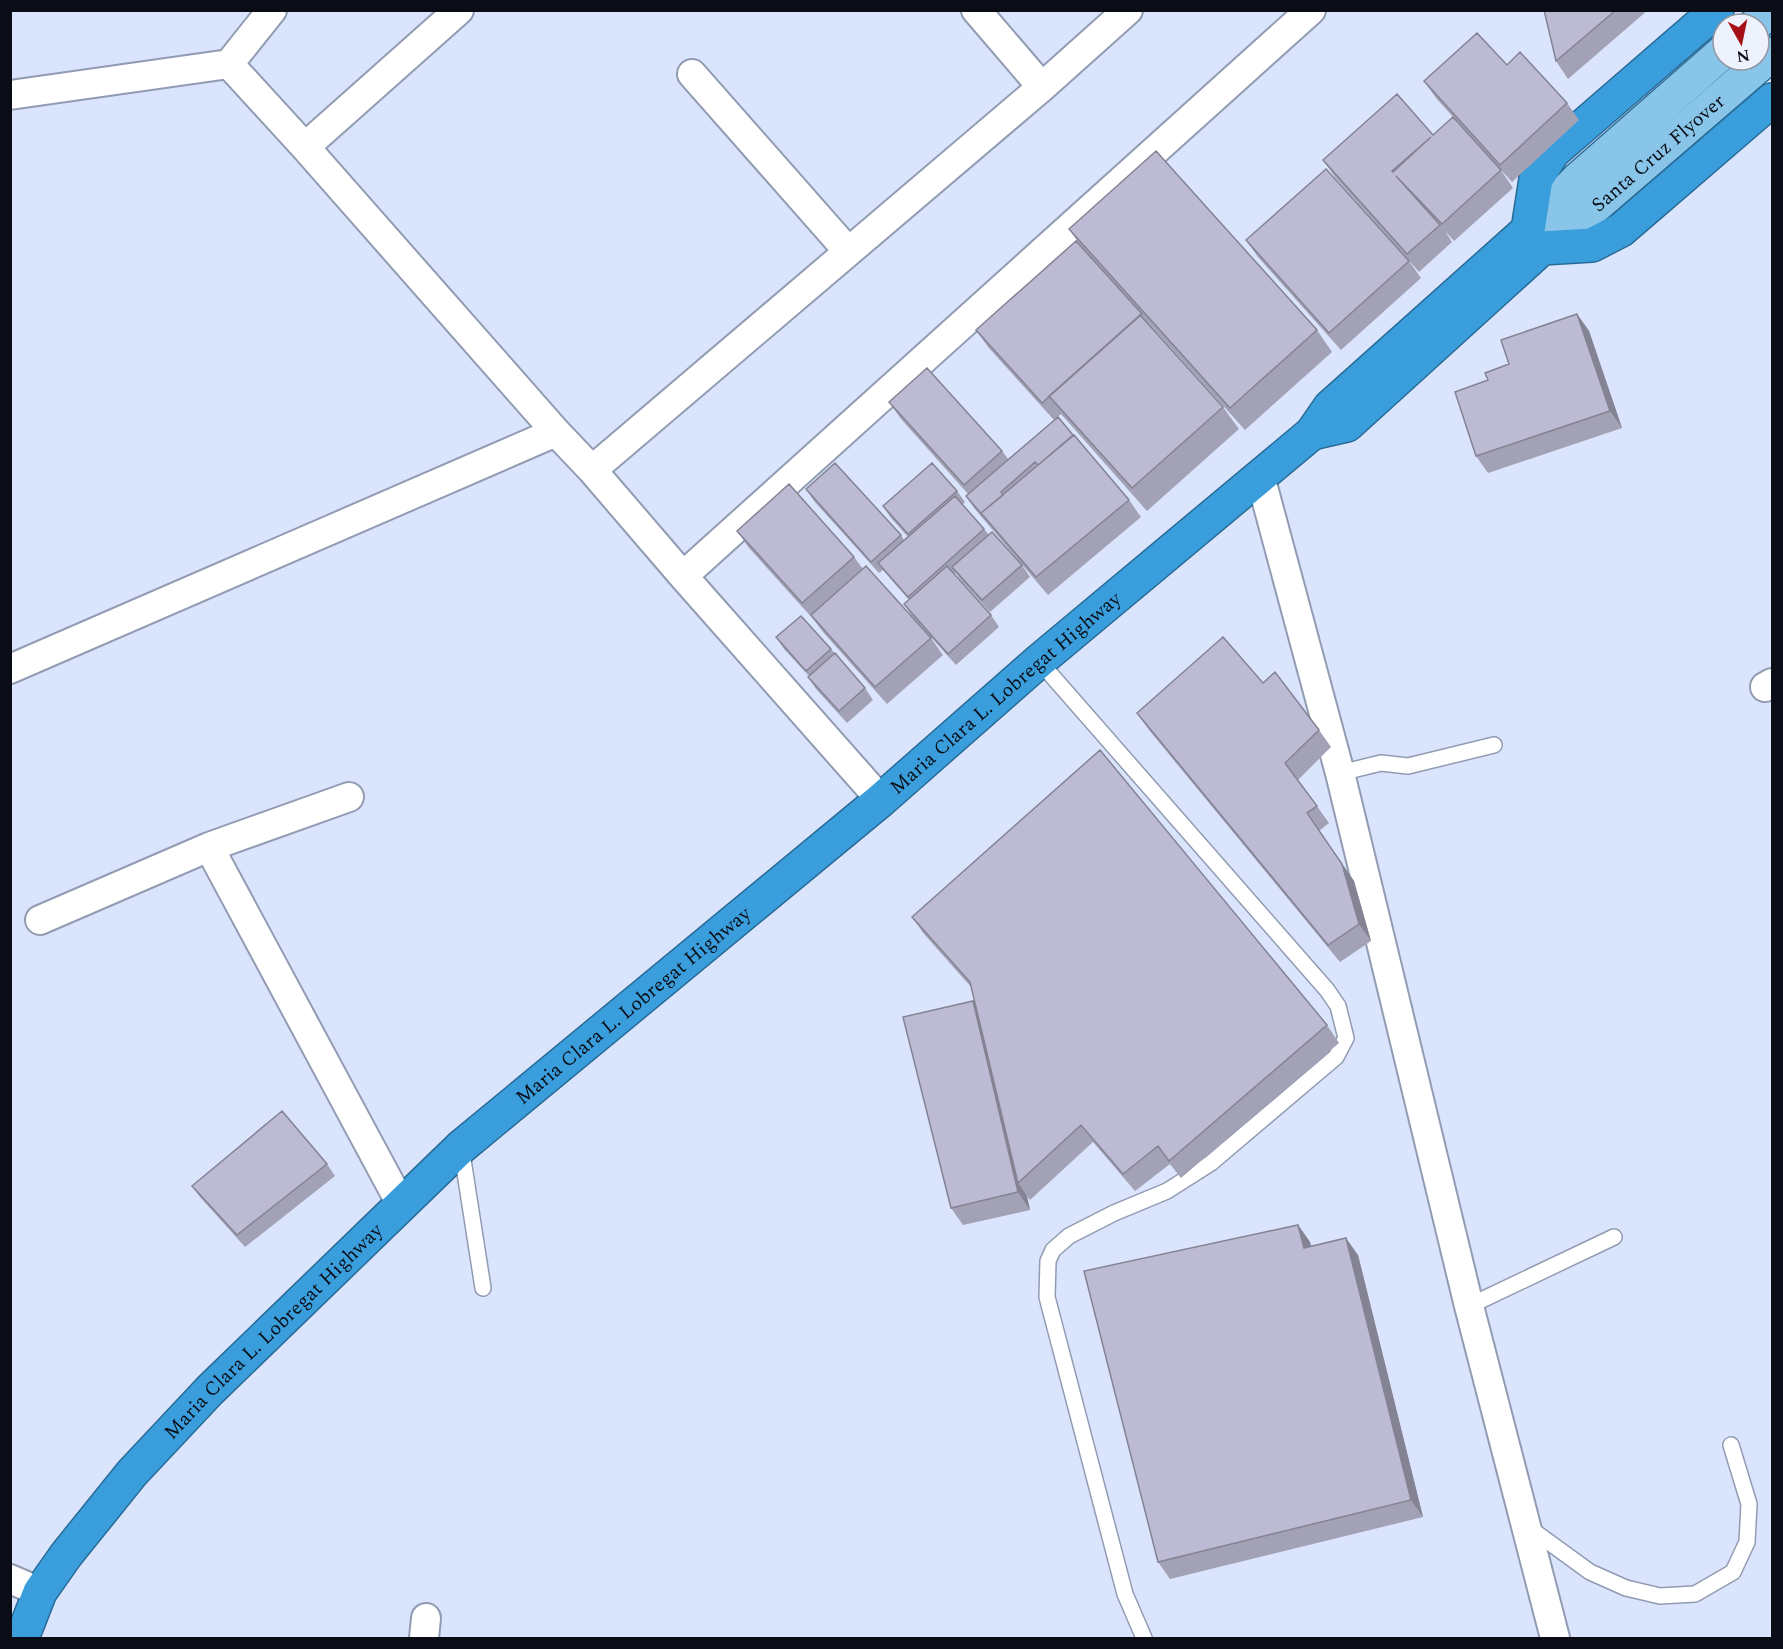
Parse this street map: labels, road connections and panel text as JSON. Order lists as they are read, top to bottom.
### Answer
{
  "streets": {
    "highway": ["Maria Clara L. Lobregat Highway"],
    "main road": ["Santa Cruz Flyover"]
  },
  "crossings": [
    ["Santa Cruz Flyover", "Maria Clara L. Lobregat Highway"]
  ],
  "north": "bottom"
}
